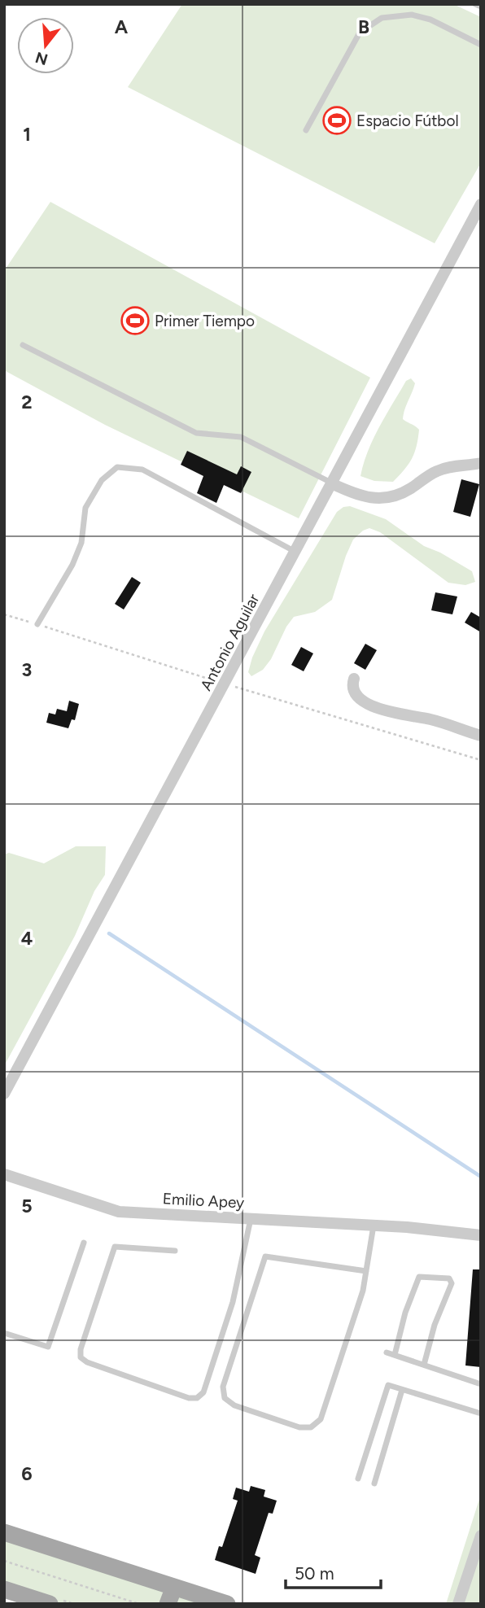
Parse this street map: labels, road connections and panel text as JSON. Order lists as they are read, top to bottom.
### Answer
{
  "streets": {
    "street": ["Antonio Aguilar", "Emilio Apey"]
  },
  "places": {
    "sports": ["Espacio Fútbol", "Primer Tiempo"]
  },
  "scale_bar": "50 m",
  "north": "bottom",
  "grid": {
    "columns": ["A", "B"],
    "rows": [
      "1",
      "2",
      "3",
      "4",
      "5",
      "6"
    ]
  }
}
